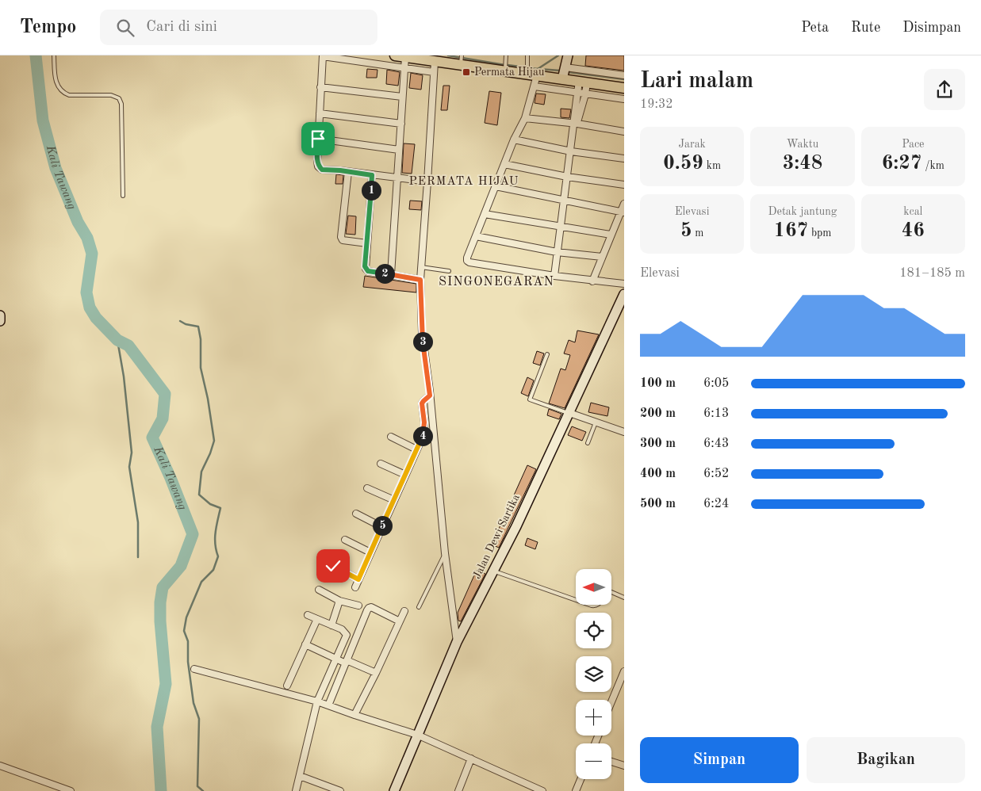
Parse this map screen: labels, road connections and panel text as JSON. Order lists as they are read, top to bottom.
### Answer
{
  "streets": {
    "main road": ["Jalan Dewi Sartika"]
  },
  "districts": ["PERMATA HIJAU", "SINGONEGARAN"],
  "water": ["Kali Tawang"],
  "places": {
    "transit": ["Permata Hijau"]
  },
  "north": "left",
  "page": {
    "header": "Tempo",
    "search": "Cari di sini",
    "nav": ["Peta", "Rute", "Disimpan"],
    "heading": ["Lari malam", "19:32"],
    "stats": [
      ["Jarak", "0.59 km"],
      ["Waktu", "3:48"],
      ["Pace", "6:27 /km"],
      ["Elevasi", "5 m"],
      ["Detak jantung", "167 bpm"],
      ["kcal", "46"]
    ],
    "pins": [
      "1",
      "2",
      "3",
      "4",
      "5"
    ],
    "chart": ["Elevasi", "181–185 m"],
    "list": [
      {
        "name": "100 m",
        "note": "6:05"
      },
      {
        "name": "200 m",
        "note": "6:13"
      },
      {
        "name": "300 m",
        "note": "6:43"
      },
      {
        "name": "400 m",
        "note": "6:52"
      },
      {
        "name": "500 m",
        "note": "6:24"
      }
    ],
    "map_buttons": ["+", "−"],
    "buttons": ["Simpan", "Bagikan"]
  }
}
